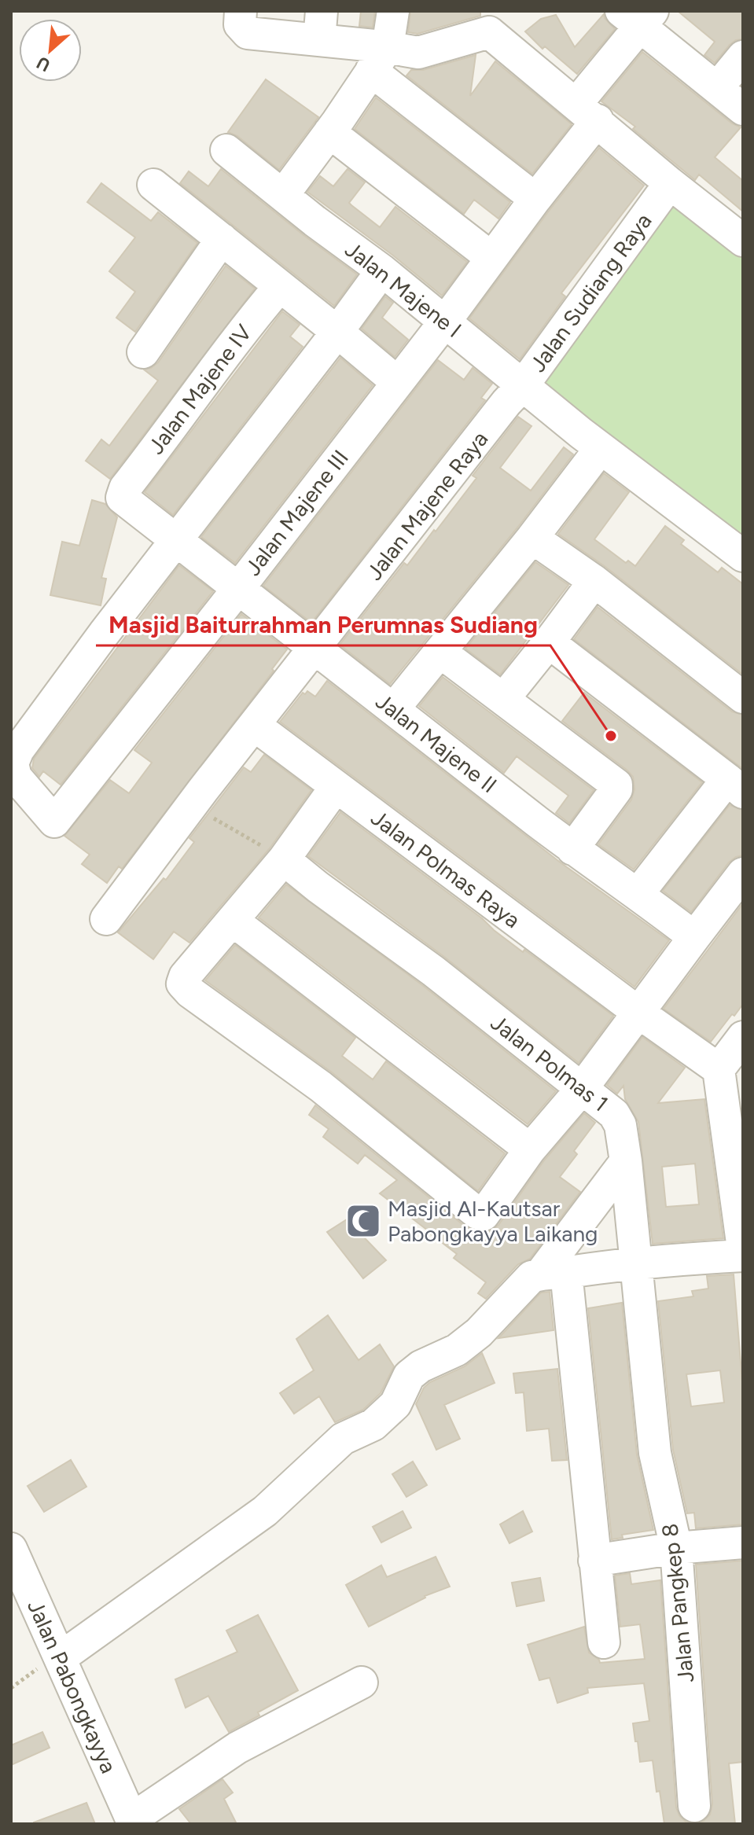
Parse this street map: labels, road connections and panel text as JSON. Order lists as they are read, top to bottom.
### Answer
{
  "streets": {
    "street": [
      "Jalan Majene I",
      "Jalan Sudiang Raya",
      "Jalan Majene IV",
      "Jalan Majene Raya",
      "Jalan Majene III",
      "Jalan Majene II",
      "Jalan Polmas Raya",
      "Jalan Polmas 1",
      "Jalan Pangkep 8",
      "Jalan Pabongkayya"
    ]
  },
  "crossings": [
    ["Jalan Majene I", "Jalan Sudiang Raya"],
    ["Jalan Majene I", "Jalan Majene Raya"],
    ["Jalan Majene I", "Jalan Majene III"],
    ["Jalan Sudiang Raya", "Jalan Majene Raya"],
    ["Jalan Majene IV", "Jalan Majene II"],
    ["Jalan Majene Raya", "Jalan Majene II"],
    ["Jalan Majene Raya", "Jalan Polmas Raya"],
    ["Jalan Majene III", "Jalan Majene II"],
    ["Jalan Polmas 1", "Jalan Pangkep 8"]
  ],
  "places": {
    "other": ["Masjid Baiturrahman Perumnas Sudiang"],
    "mosque": ["Masjid Al-Kautsar Pabongkayya Laikang"]
  },
  "north": "bottom left"
}
